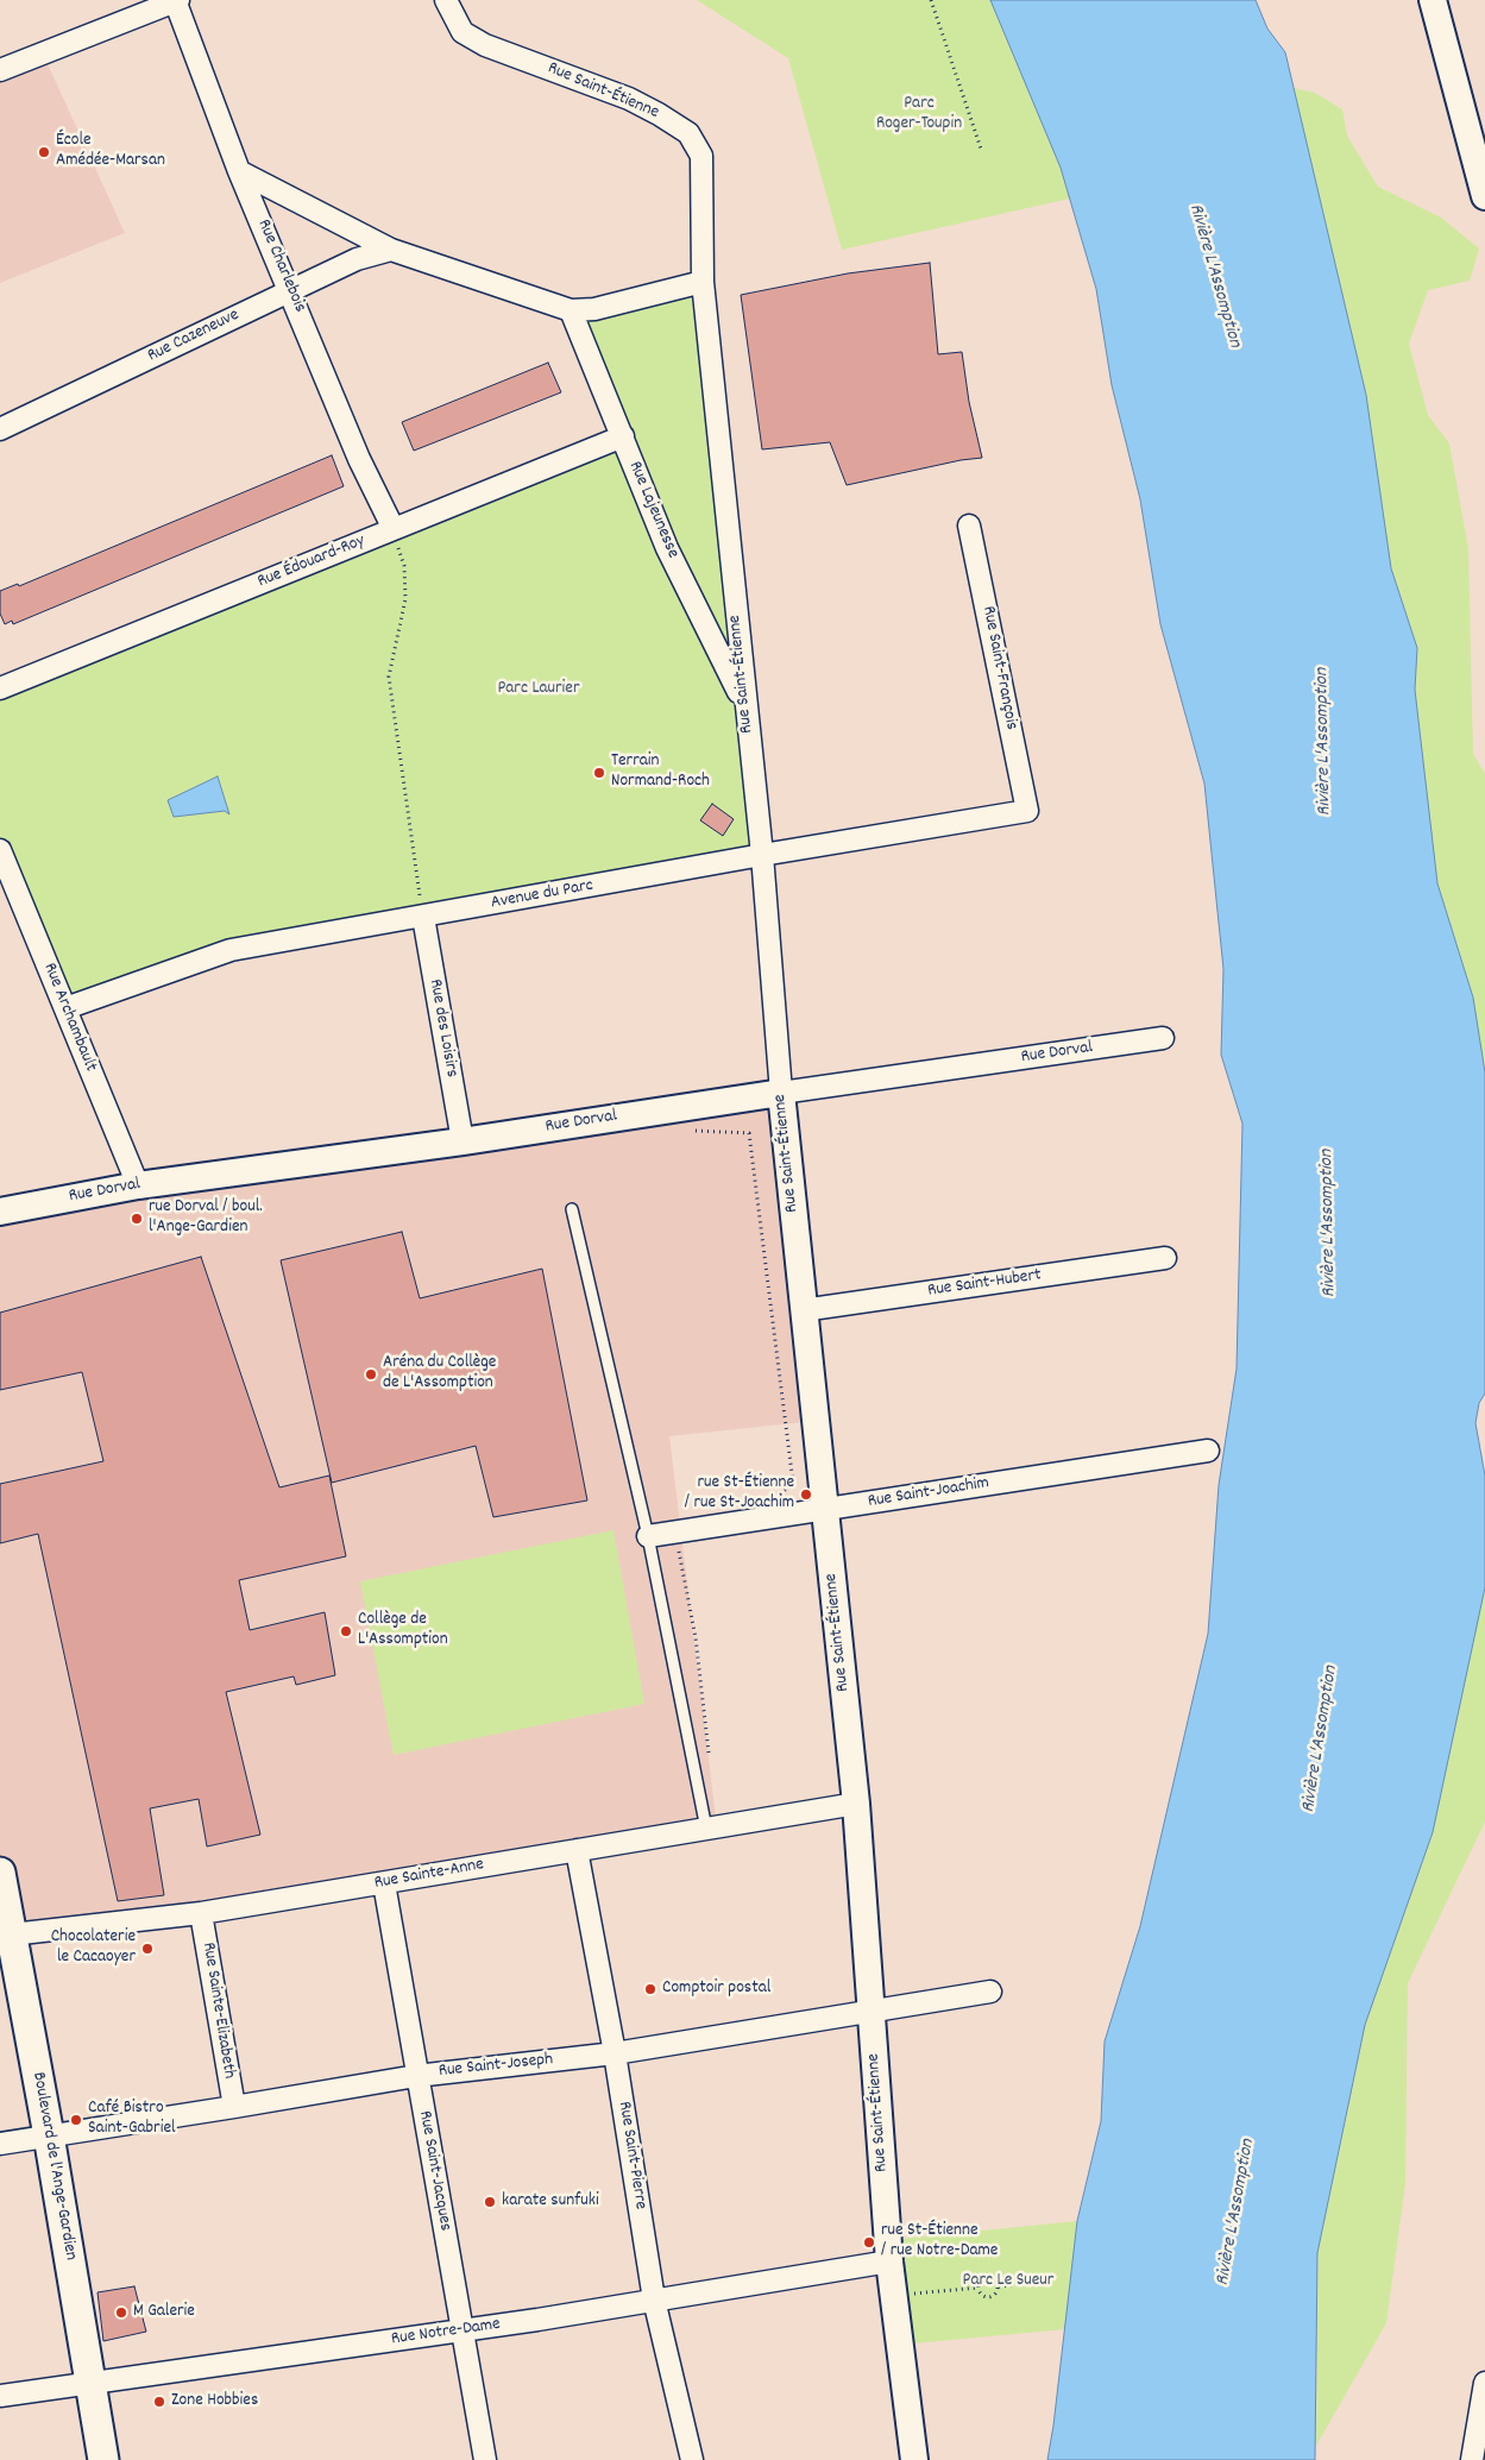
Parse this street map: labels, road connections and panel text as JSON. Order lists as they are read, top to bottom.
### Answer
{
  "streets": {
    "main road": ["Boulevard de l'Ange-Gardien"],
    "street": [
      "Rue Saint-Étienne",
      "Rue Charlebois",
      "Rue Cazeneuve",
      "Rue Lajeunesse",
      "Rue Édouard-Roy",
      "Rue Saint-François",
      "Avenue du Parc",
      "Rue Archambault",
      "Rue des Loisirs",
      "Rue Dorval",
      "Rue Saint-Hubert",
      "Rue Saint-Joachim",
      "Rue Sainte-Anne",
      "Rue Sainte-Elizabeth",
      "Rue Saint-Joseph",
      "Rue Saint-Pierre",
      "Rue Saint-Jacques",
      "Rue Notre-Dame"
    ]
  },
  "crossings": [
    ["Rue Saint-Étienne", "Rue Lajeunesse"],
    ["Rue Saint-Étienne", "Avenue du Parc"],
    ["Rue Saint-Étienne", "Rue Dorval"],
    ["Rue Saint-Étienne", "Rue Saint-Hubert"],
    ["Rue Saint-Étienne", "Rue Saint-Joachim"],
    ["Rue Saint-Étienne", "Rue Sainte-Anne"],
    ["Rue Saint-Étienne", "Rue Saint-Joseph"],
    ["Rue Saint-Étienne", "Rue Notre-Dame"],
    ["Rue Charlebois", "Rue Cazeneuve"],
    ["Rue Charlebois", "Rue Édouard-Roy"],
    ["Rue Lajeunesse", "Rue Édouard-Roy"],
    ["Rue Saint-François", "Avenue du Parc"],
    ["Avenue du Parc", "Rue Archambault"],
    ["Avenue du Parc", "Rue des Loisirs"],
    ["Rue Archambault", "Rue Dorval"],
    ["Rue des Loisirs", "Rue Dorval"],
    ["Rue Sainte-Anne", "Rue Sainte-Elizabeth"],
    ["Rue Sainte-Anne", "Rue Saint-Pierre"],
    ["Rue Sainte-Anne", "Boulevard de l'Ange-Gardien"],
    ["Rue Sainte-Anne", "Rue Saint-Jacques"],
    ["Rue Sainte-Elizabeth", "Rue Saint-Joseph"],
    ["Rue Saint-Joseph", "Rue Saint-Pierre"],
    ["Rue Saint-Joseph", "Boulevard de l'Ange-Gardien"],
    ["Rue Saint-Joseph", "Rue Saint-Jacques"],
    ["Rue Saint-Pierre", "Rue Notre-Dame"],
    ["Boulevard de l'Ange-Gardien", "Rue Notre-Dame"],
    ["Rue Saint-Jacques", "Rue Notre-Dame"]
  ],
  "water": ["Rivière L'Assomption"],
  "parks": ["Parc Roger-Toupin", "Parc Laurier", "Parc Le Sueur"],
  "places": [
    "École Amédée-Marsan",
    "Terrain Normand-Roch",
    "rue Dorval / boul. l'Ange-Gardien",
    "Aréna du Collège de L'Assomption",
    "rue St-Étienne / rue St-Joachim",
    "Collège de L'Assomption",
    "Chocolaterie le Cacaoyer",
    "Comptoir postal",
    "Café Bistro Saint-Gabriel",
    "karate sunfuki",
    "rue St-Étienne / rue Notre-Dame",
    "M Galerie",
    "Zone Hobbies"
  ]
}
